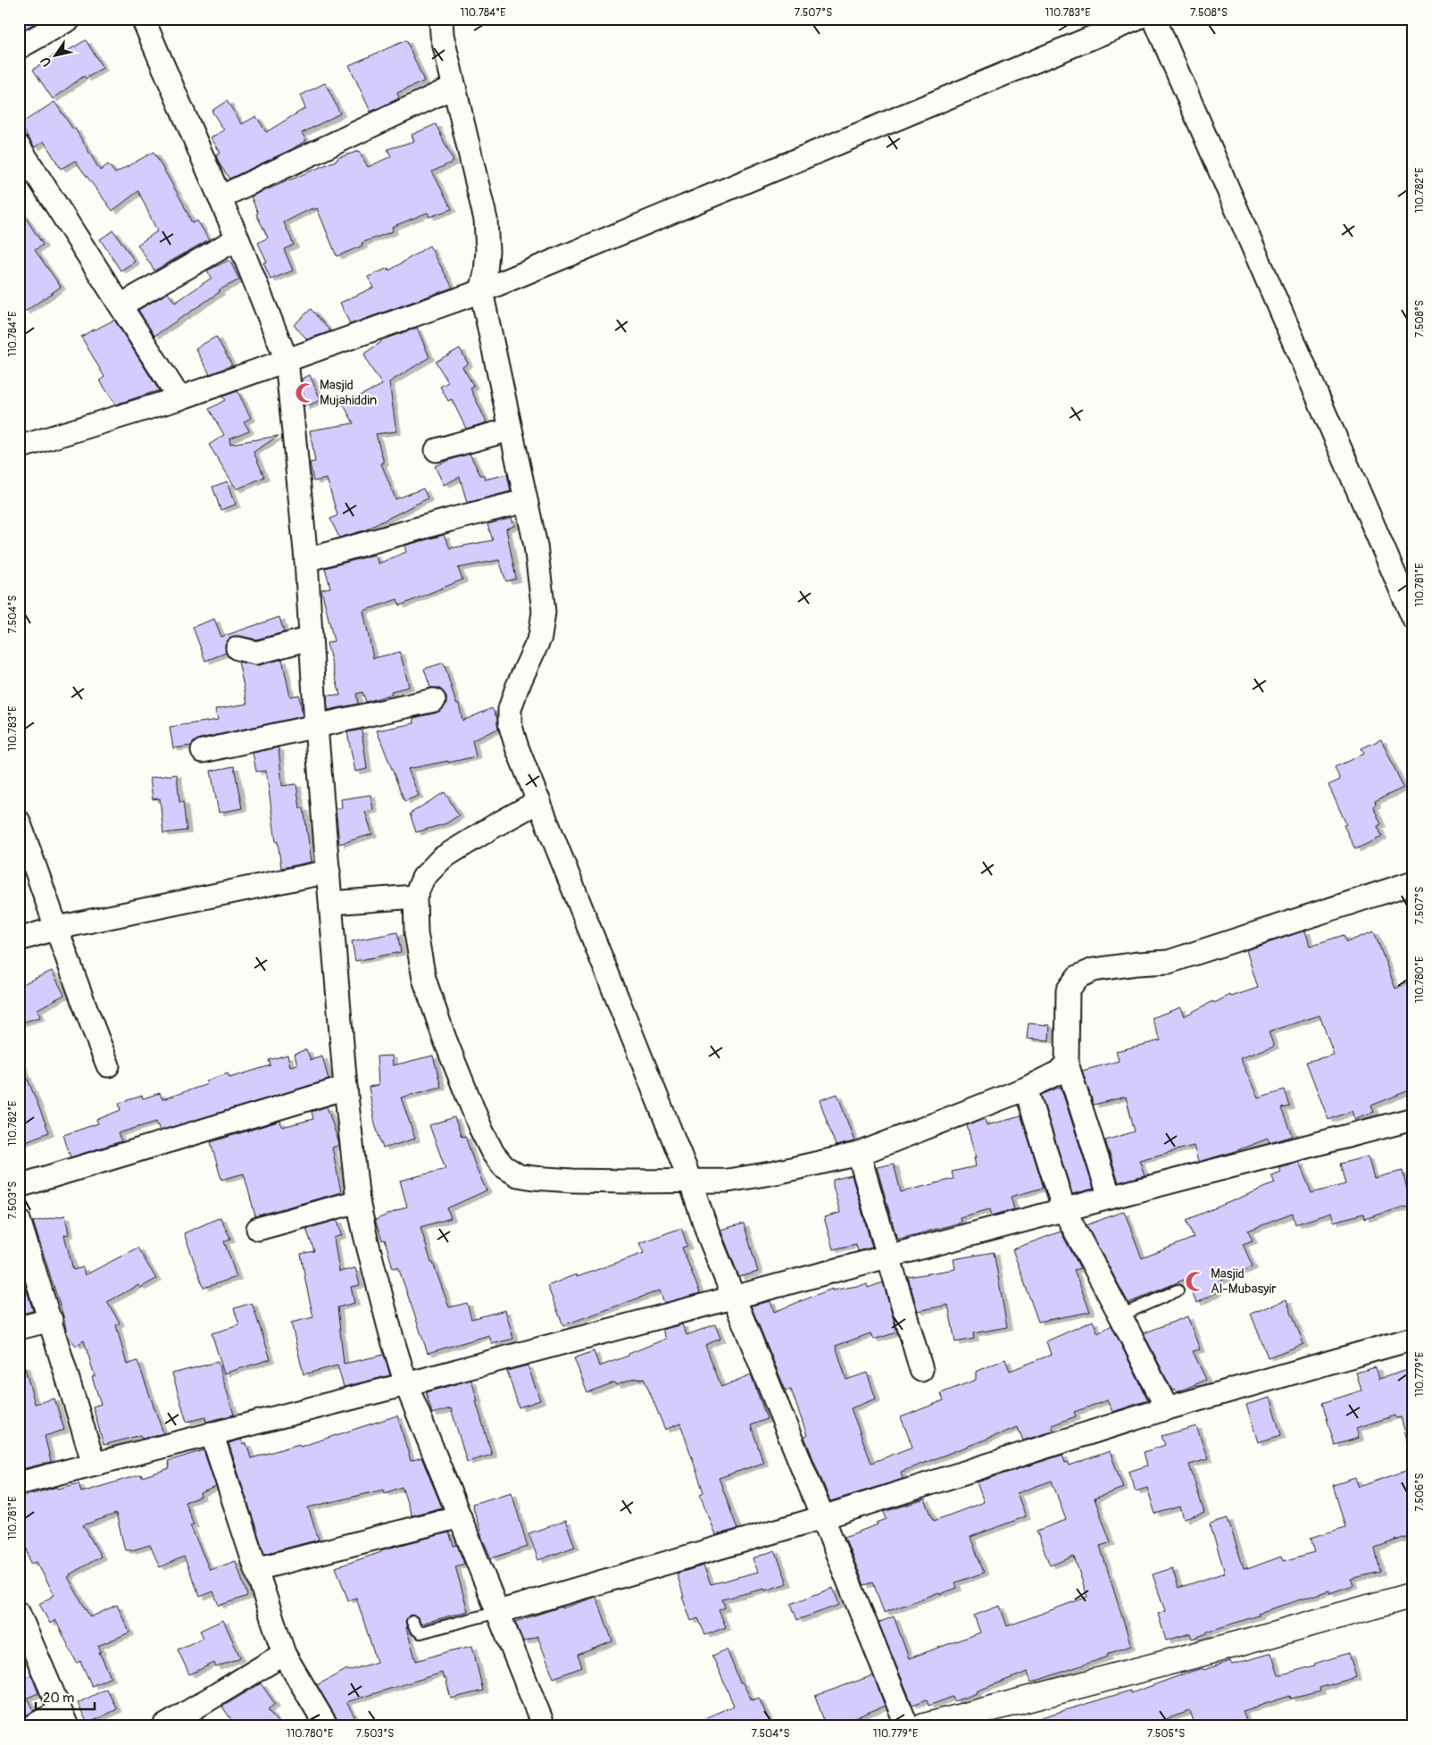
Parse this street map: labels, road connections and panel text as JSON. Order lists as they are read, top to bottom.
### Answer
{
  "places": {
    "mosque": ["Masjid Mujahiddin", "Masjid Al-Mubasyir"]
  },
  "scale_bar": "20 m",
  "north": "bottom left",
  "coordinates": [
    "110.784°E",
    "7.507°S",
    "110.783°E",
    "7.508°S",
    "110.782°E",
    "110.781°E",
    "7.504°S",
    "110.780°E",
    "7.503°S",
    "110.779°E",
    "7.506°S",
    "7.505°S"
  ]
}
